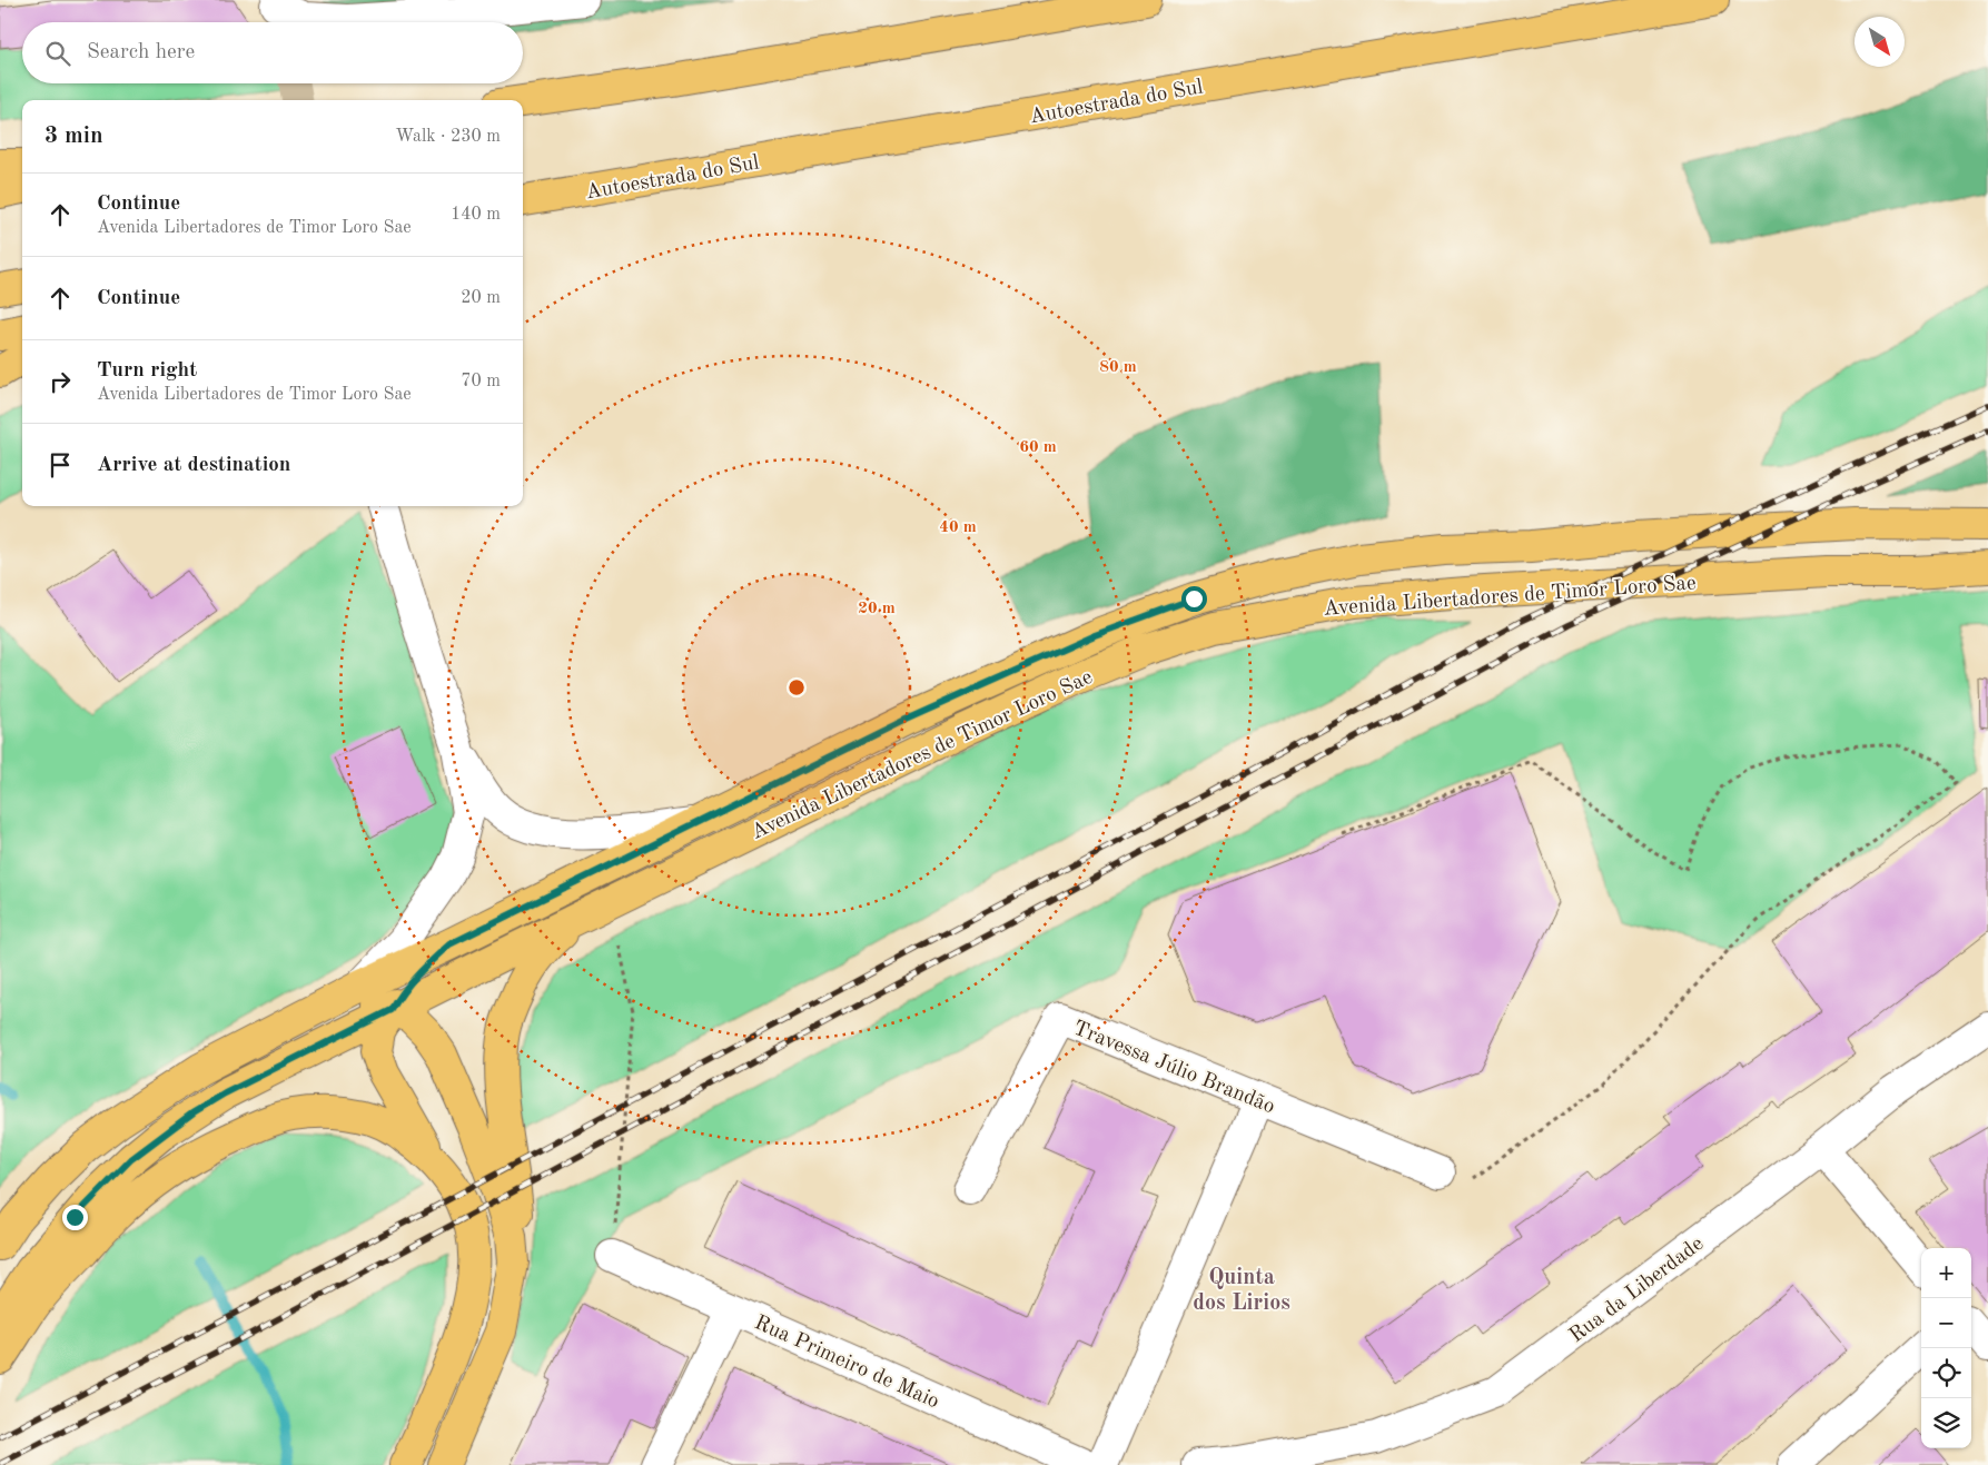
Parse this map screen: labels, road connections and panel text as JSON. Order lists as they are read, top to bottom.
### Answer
{
  "streets": {
    "main road": ["Autoestrada do Sul", "Avenida Libertadores de Timor Loro Sae"],
    "street": ["Travessa Júlio Brandão", "Rua da Liberdade", "Rua Primeiro de Maio"]
  },
  "districts": ["Quinta dos Lirios"],
  "north": "bottom right",
  "page": {
    "search": "Search here",
    "heading": ["3 min", "Walk · 230 m"],
    "list": [
      ["Continue", "Avenida Libertadores de Timor Loro Sae", "140 m"],
      ["Continue", "20 m"],
      ["Turn right", "Avenida Libertadores de Timor Loro Sae", "70 m"],
      "Arrive at destination"
    ],
    "map_buttons": ["+", "−"]
  },
  "rings": [
    "80 m",
    "60 m",
    "40 m",
    "20 m"
  ]
}
